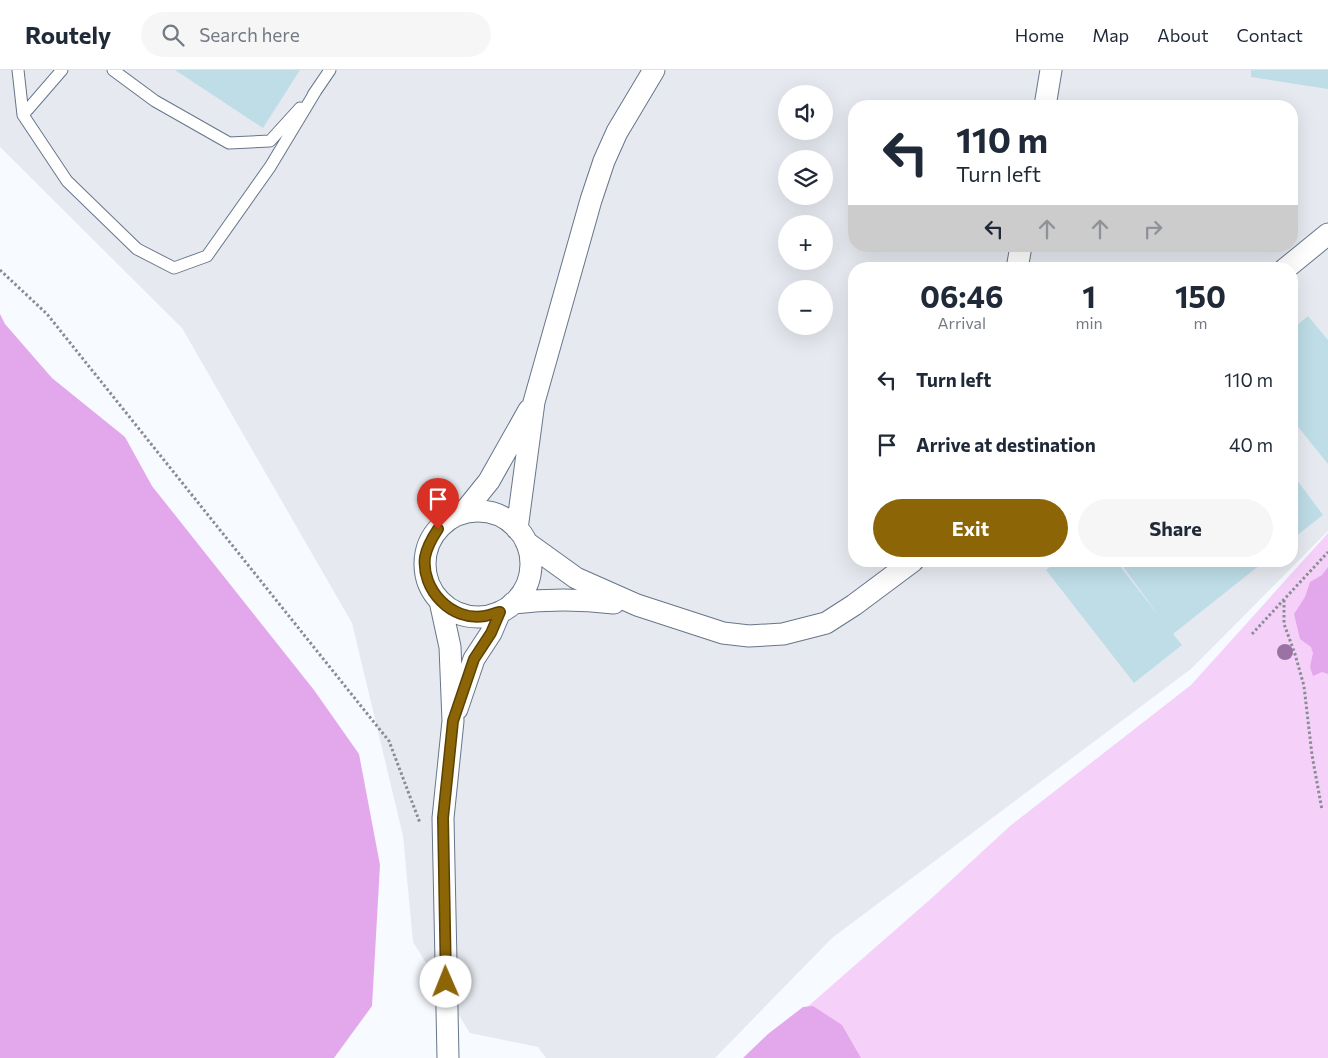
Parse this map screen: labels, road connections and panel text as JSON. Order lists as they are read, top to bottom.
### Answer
{
  "page": {
    "header": "Routely",
    "search": "Search here",
    "nav": [
      "Home",
      "Map",
      "About",
      "Contact"
    ],
    "map_buttons": ["+", "−"],
    "turn": ["110 m", "Turn left"],
    "eta": [
      "06:46",
      "Arrival",
      "1",
      "min",
      "150",
      "m"
    ],
    "list": [
      {
        "name": "Turn left",
        "value": "110 m"
      },
      {
        "name": "Arrive at destination",
        "value": "40 m"
      }
    ],
    "buttons": ["Exit", "Share"]
  }
}
